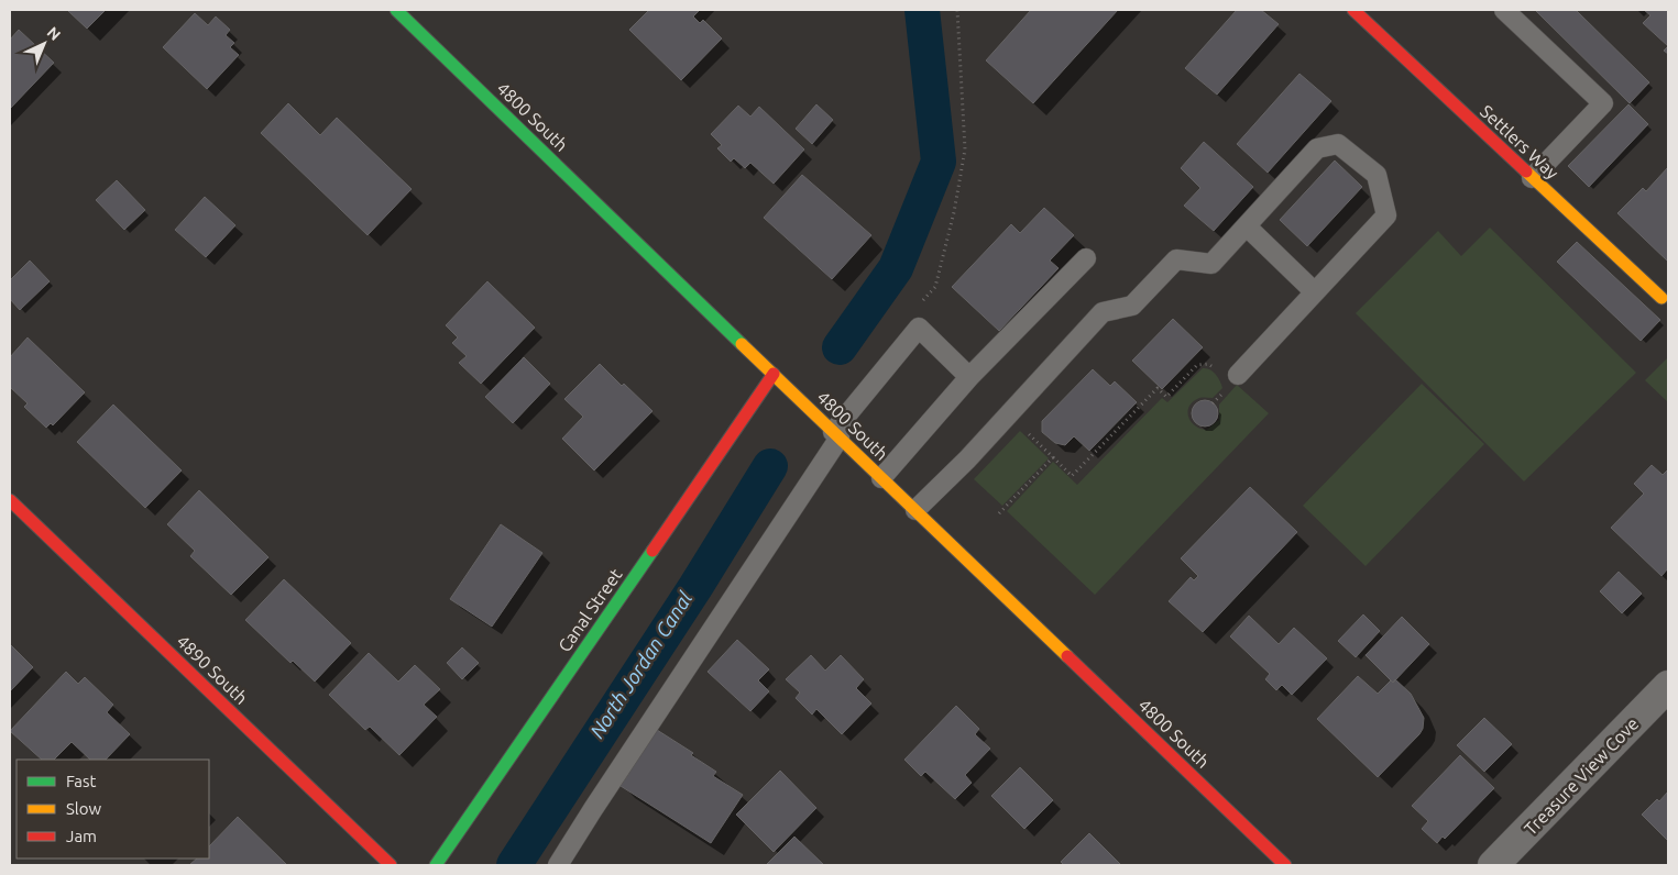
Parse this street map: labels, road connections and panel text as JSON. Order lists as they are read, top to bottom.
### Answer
{
  "streets": {
    "street": [
      "4800 South",
      "Settlers Way",
      "Canal Street",
      "4890 South",
      "Treasure View Cove"
    ]
  },
  "crossings": [
    ["4800 South", "Canal Street"]
  ],
  "water": ["North Jordan Canal"],
  "legend": ["Fast", "Slow", "Jam"],
  "north": "top right"
}
